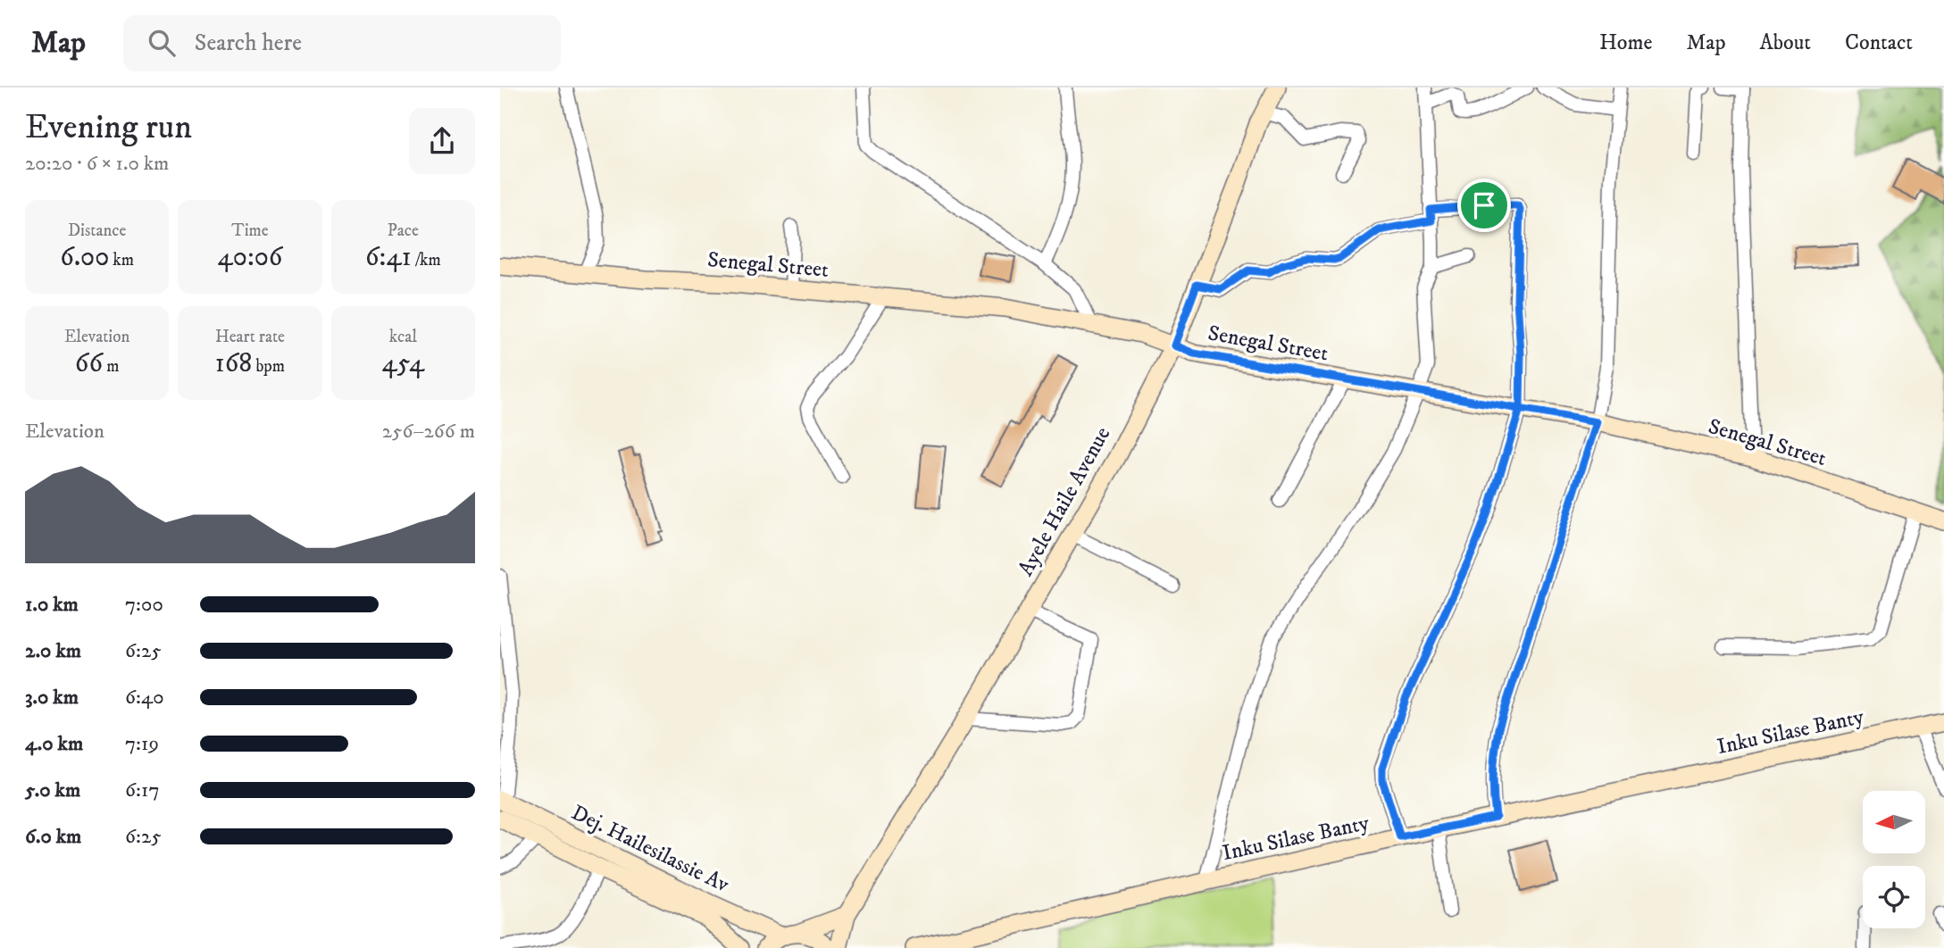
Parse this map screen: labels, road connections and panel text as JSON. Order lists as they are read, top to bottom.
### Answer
{
  "streets": {
    "main road": [
      "Senegal Street",
      "Ayele Haile Avenue",
      "Inku Silase Banty",
      "Dej. Hailesilassie Av"
    ]
  },
  "crossings": [
    ["Senegal Street", "Ayele Haile Avenue"]
  ],
  "north": "left",
  "page": {
    "header": "Map",
    "search": "Search here",
    "nav": [
      "Home",
      "Map",
      "About",
      "Contact"
    ],
    "heading": ["Evening run", "20:20 · 6 × 1.0 km"],
    "stats": [
      ["Distance", "6.00 km"],
      ["Time", "40:06"],
      ["Pace", "6:41 /km"],
      ["Elevation", "66 m"],
      ["Heart rate", "168 bpm"],
      ["kcal", "454"]
    ],
    "chart": ["Elevation", "256–266 m"],
    "list": [
      {
        "name": "1.0 km",
        "note": "7:00"
      },
      {
        "name": "2.0 km",
        "note": "6:25"
      },
      {
        "name": "3.0 km",
        "note": "6:40"
      },
      {
        "name": "4.0 km",
        "note": "7:19"
      },
      {
        "name": "5.0 km",
        "note": "6:17"
      },
      {
        "name": "6.0 km",
        "note": "6:25"
      }
    ]
  }
}
